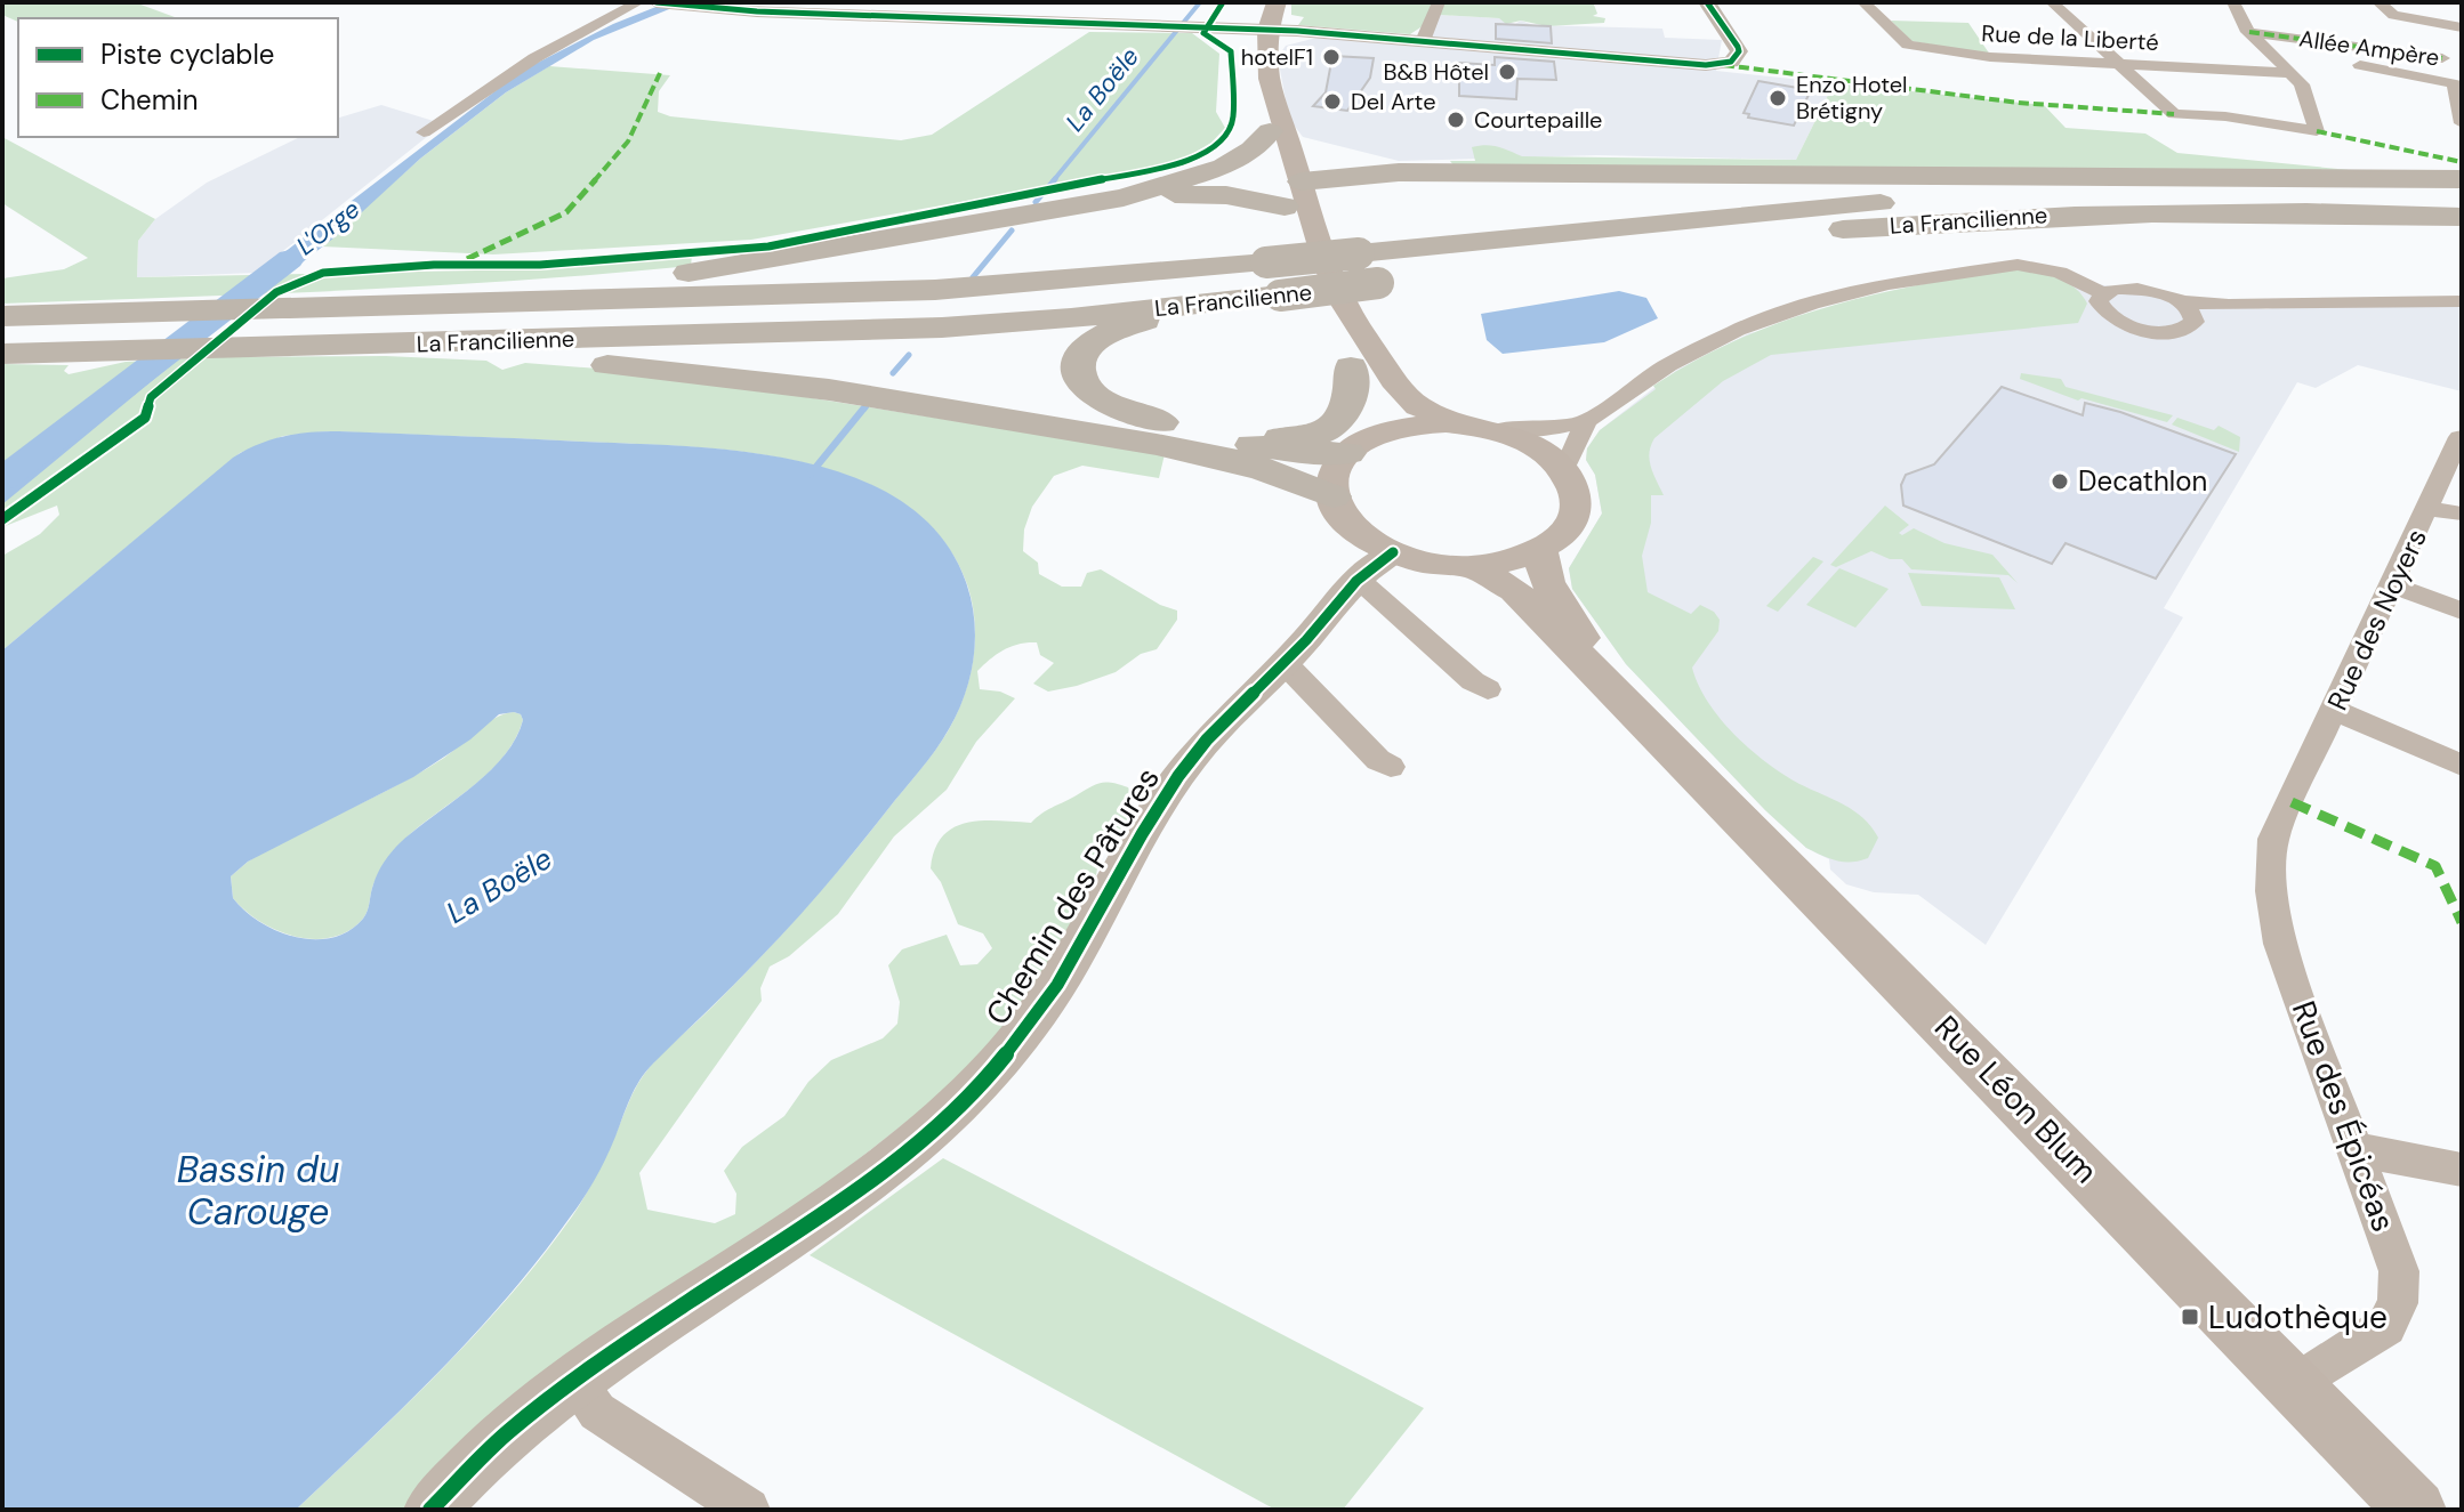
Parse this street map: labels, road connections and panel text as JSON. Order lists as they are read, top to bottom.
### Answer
{
  "streets": {
    "highway": ["La Francilienne"],
    "main road": ["Rue Léon Blum"],
    "street": [
      "Rue de la Liberté",
      "Allée Ampère",
      "Rue des Noyers",
      "Chemin des Pâtures",
      "Rue des Épicéas"
    ]
  },
  "crossings": [
    ["Rue des Noyers", "Rue des Épicéas"],
    ["Chemin des Pâtures", "Rue Léon Blum"],
    ["Rue Léon Blum", "Rue des Épicéas"]
  ],
  "water": ["La Boële", "L'Orge", "Bassin du Carouge"],
  "places": {
    "other": [
      "hotelF1",
      "B&B Hôtel",
      "Enzo Hotel Brétigny",
      "Del Arte",
      "Courtepaille",
      "Decathlon"
    ],
    "transit": ["Ludothèque"]
  },
  "legend": ["Piste cyclable", "Chemin"]
}
